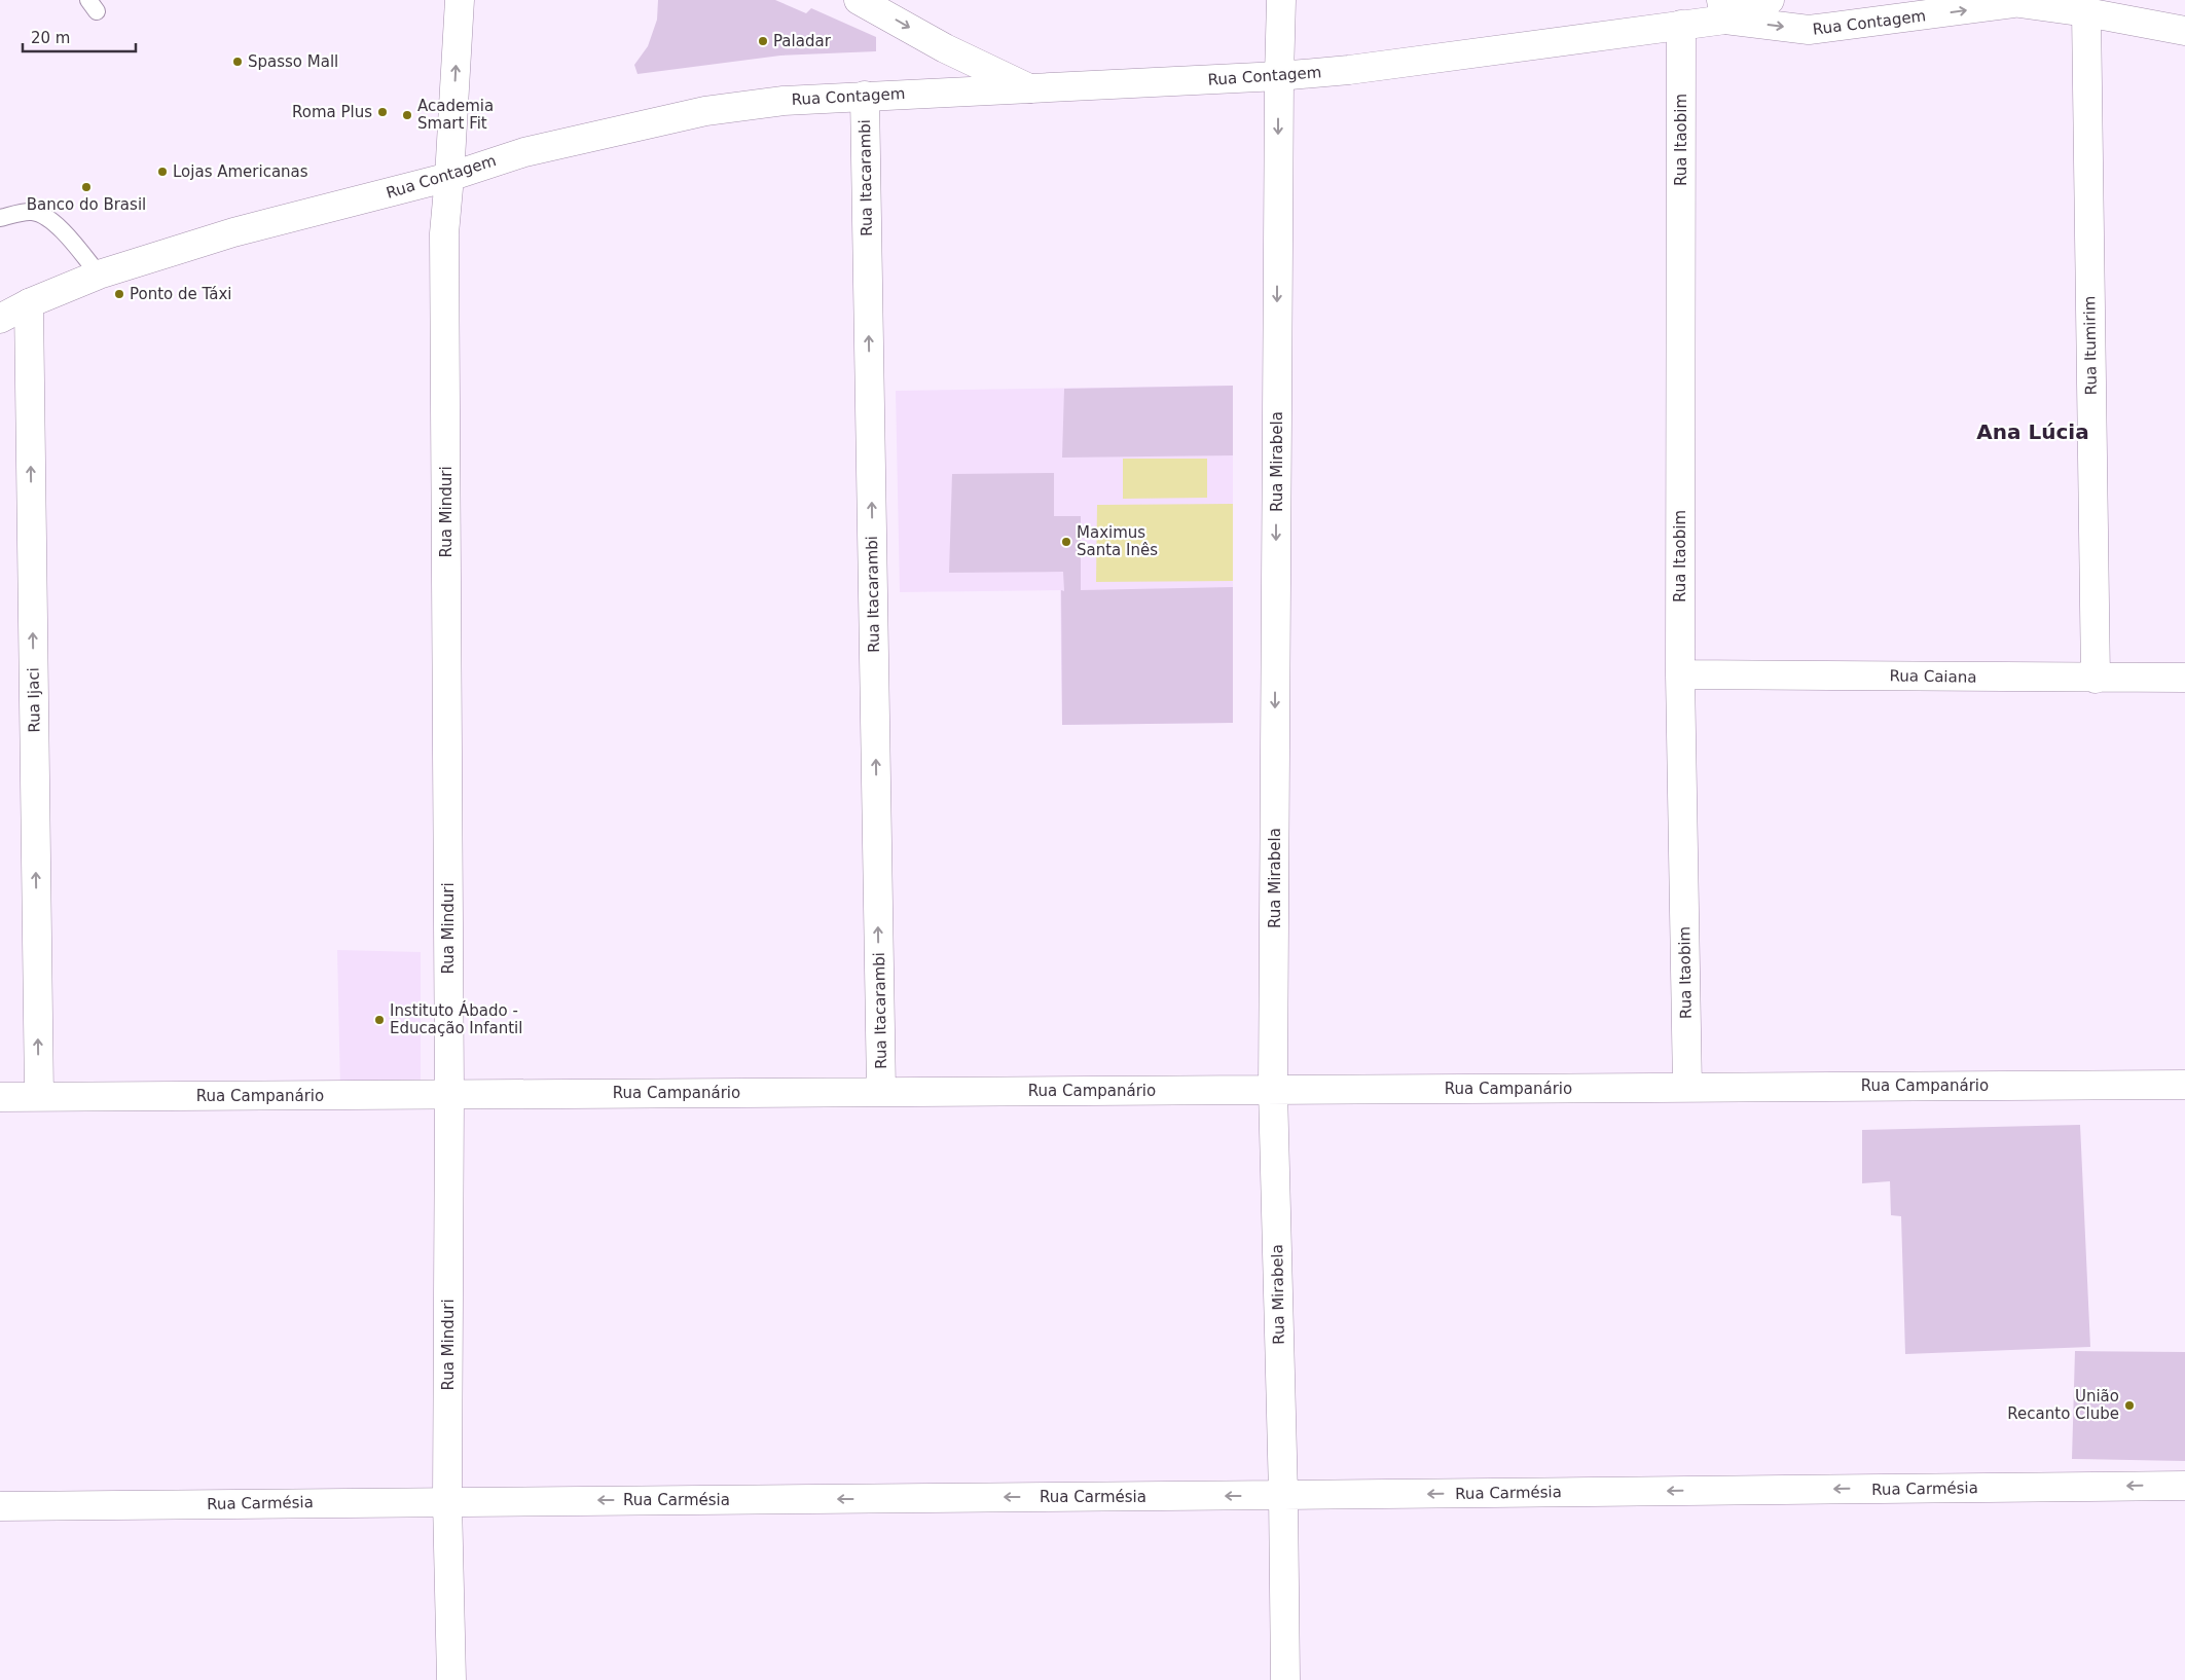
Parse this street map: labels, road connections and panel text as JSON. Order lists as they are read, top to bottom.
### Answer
{
  "streets": {
    "street": [
      "Rua Contagem",
      "Rua Itaobim",
      "Rua Itacarambi",
      "Rua Itumirim",
      "Rua Mirabela",
      "Rua Minduri",
      "Rua Caiana",
      "Rua Ijaci",
      "Rua Campanário",
      "Rua Carmésia"
    ]
  },
  "crossings": [
    ["Rua Contagem", "Rua Itaobim"],
    ["Rua Contagem", "Rua Itacarambi"],
    ["Rua Contagem", "Rua Itumirim"],
    ["Rua Contagem", "Rua Mirabela"],
    ["Rua Contagem", "Rua Minduri"],
    ["Rua Contagem", "Rua Ijaci"],
    ["Rua Itaobim", "Rua Caiana"],
    ["Rua Itaobim", "Rua Campanário"],
    ["Rua Itacarambi", "Rua Campanário"],
    ["Rua Itumirim", "Rua Caiana"],
    ["Rua Mirabela", "Rua Campanário"],
    ["Rua Mirabela", "Rua Carmésia"],
    ["Rua Minduri", "Rua Campanário"],
    ["Rua Minduri", "Rua Carmésia"],
    ["Rua Ijaci", "Rua Campanário"]
  ],
  "one_way": [
    "Rua Itacarambi",
    "Rua Mirabela",
    "Rua Ijaci",
    "Rua Carmésia"
  ],
  "districts": ["Ana Lúcia"],
  "places": [
    "Paladar",
    "Spasso Mall",
    "Roma Plus",
    "Academia Smart Fit",
    "Lojas Americanas",
    "Banco do Brasil",
    "Ponto de Táxi",
    "Maximus Santa Inês",
    "Instituto Ábado - Educação Infantil",
    "União Recanto Clube"
  ],
  "scale_bar": "20 m"
}
